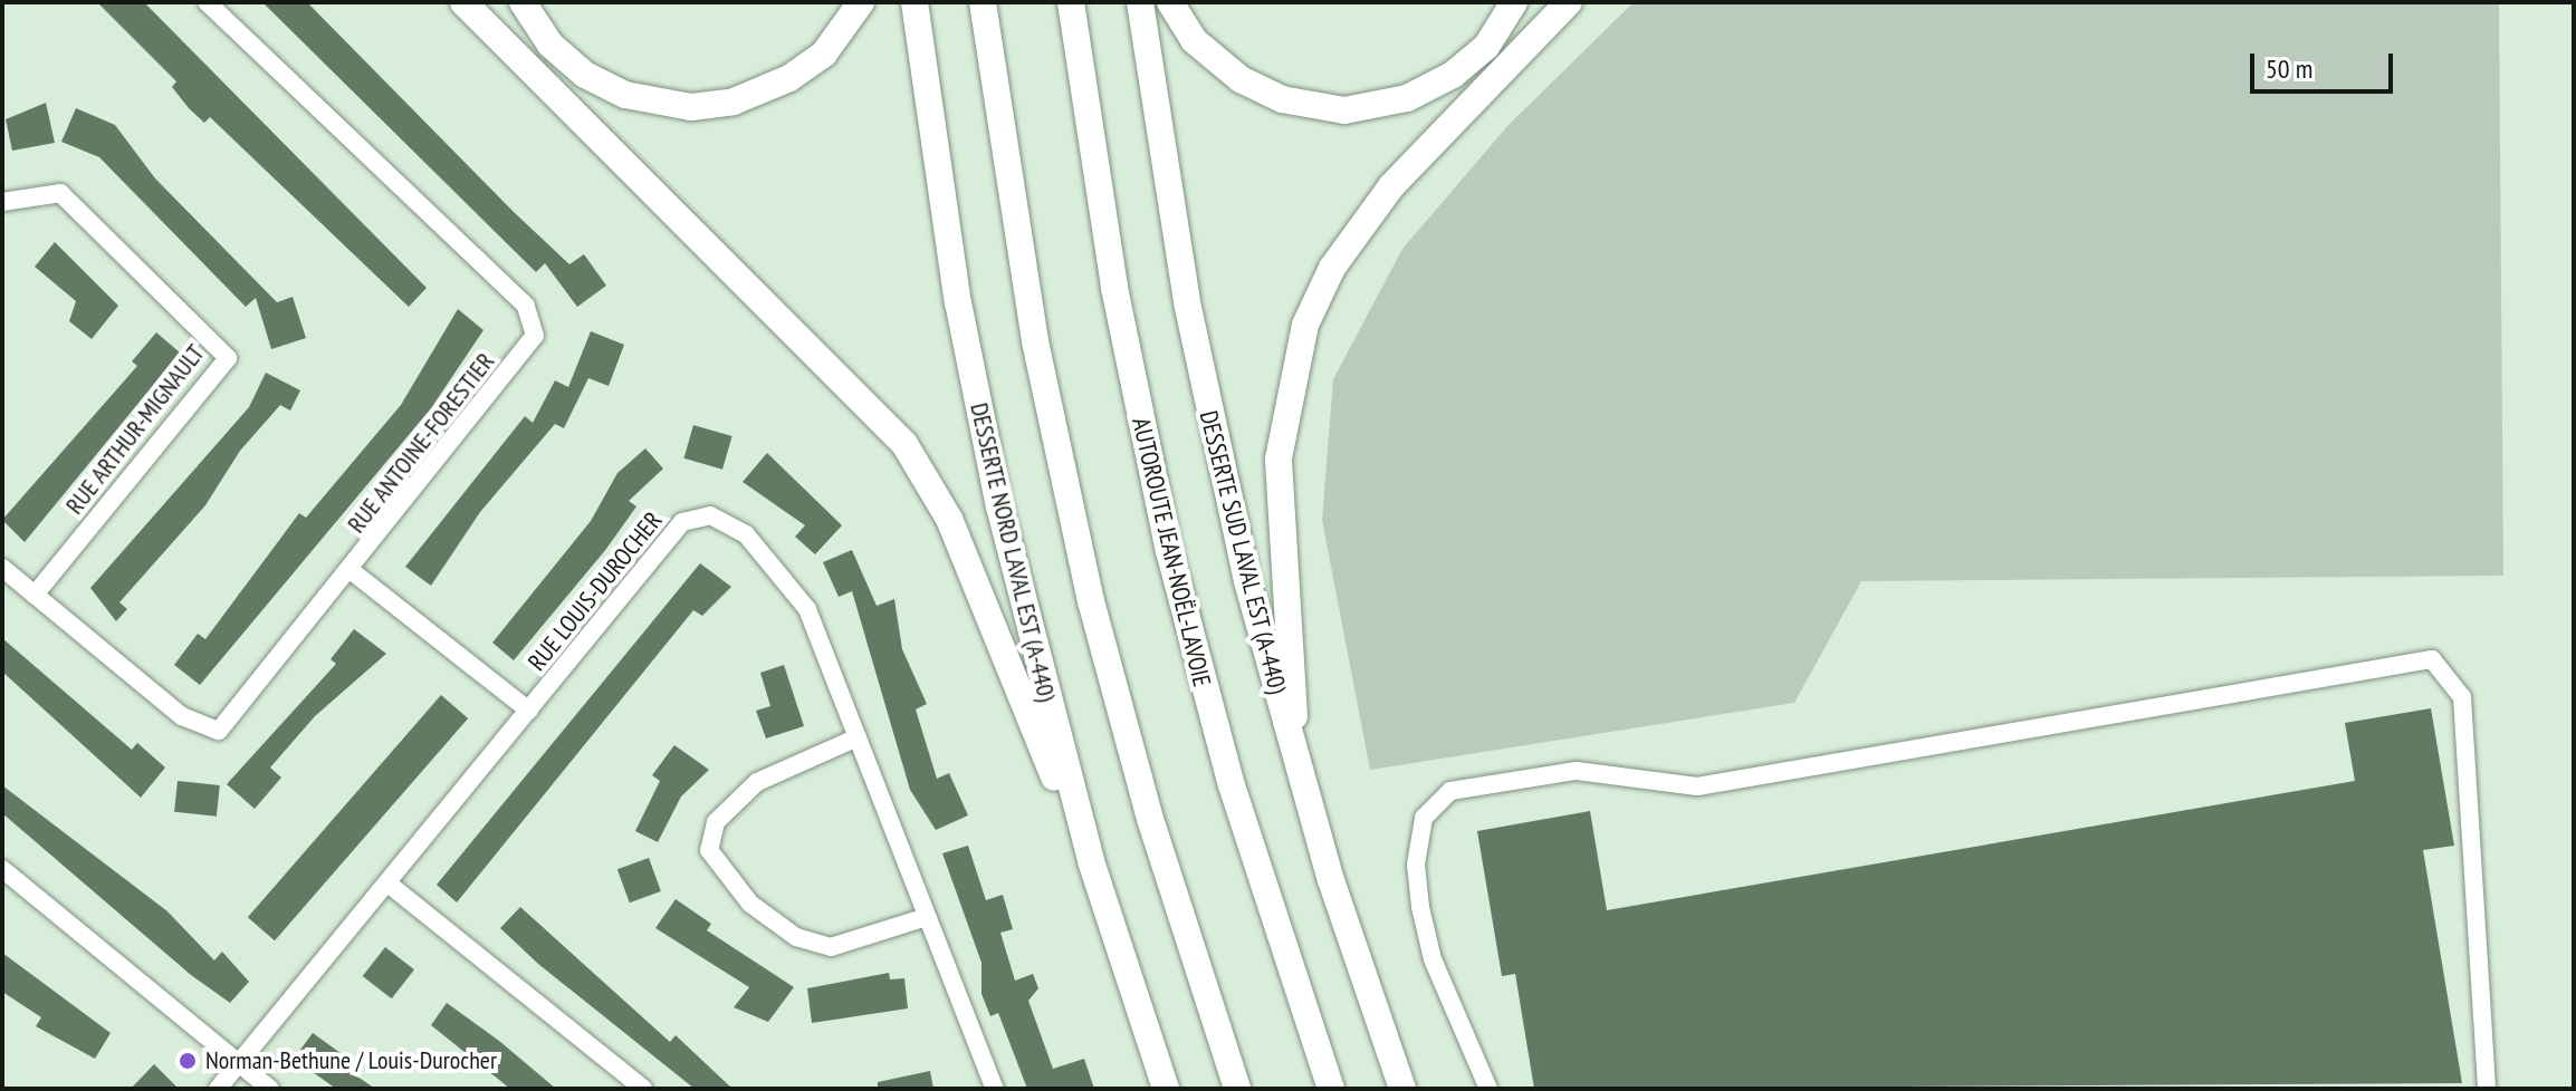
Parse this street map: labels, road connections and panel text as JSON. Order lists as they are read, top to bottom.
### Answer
{
  "streets": {
    "highway": ["DESSERTE NORD LAVAL EST (A-440)", "AUTOROUTE JEAN-NOËL-LAVOIE", "DESSERTE SUD LAVAL EST (A-440)"],
    "street": ["RUE ARTHUR-MIGNAULT", "RUE ANTOINE-FORESTIER", "RUE LOUIS-DUROCHER"]
  },
  "crossings": [
    ["RUE ARTHUR-MIGNAULT", "RUE ANTOINE-FORESTIER"]
  ],
  "places": ["Norman-Bethune / Louis-Durocher"],
  "scale_bar": "50 m"
}
